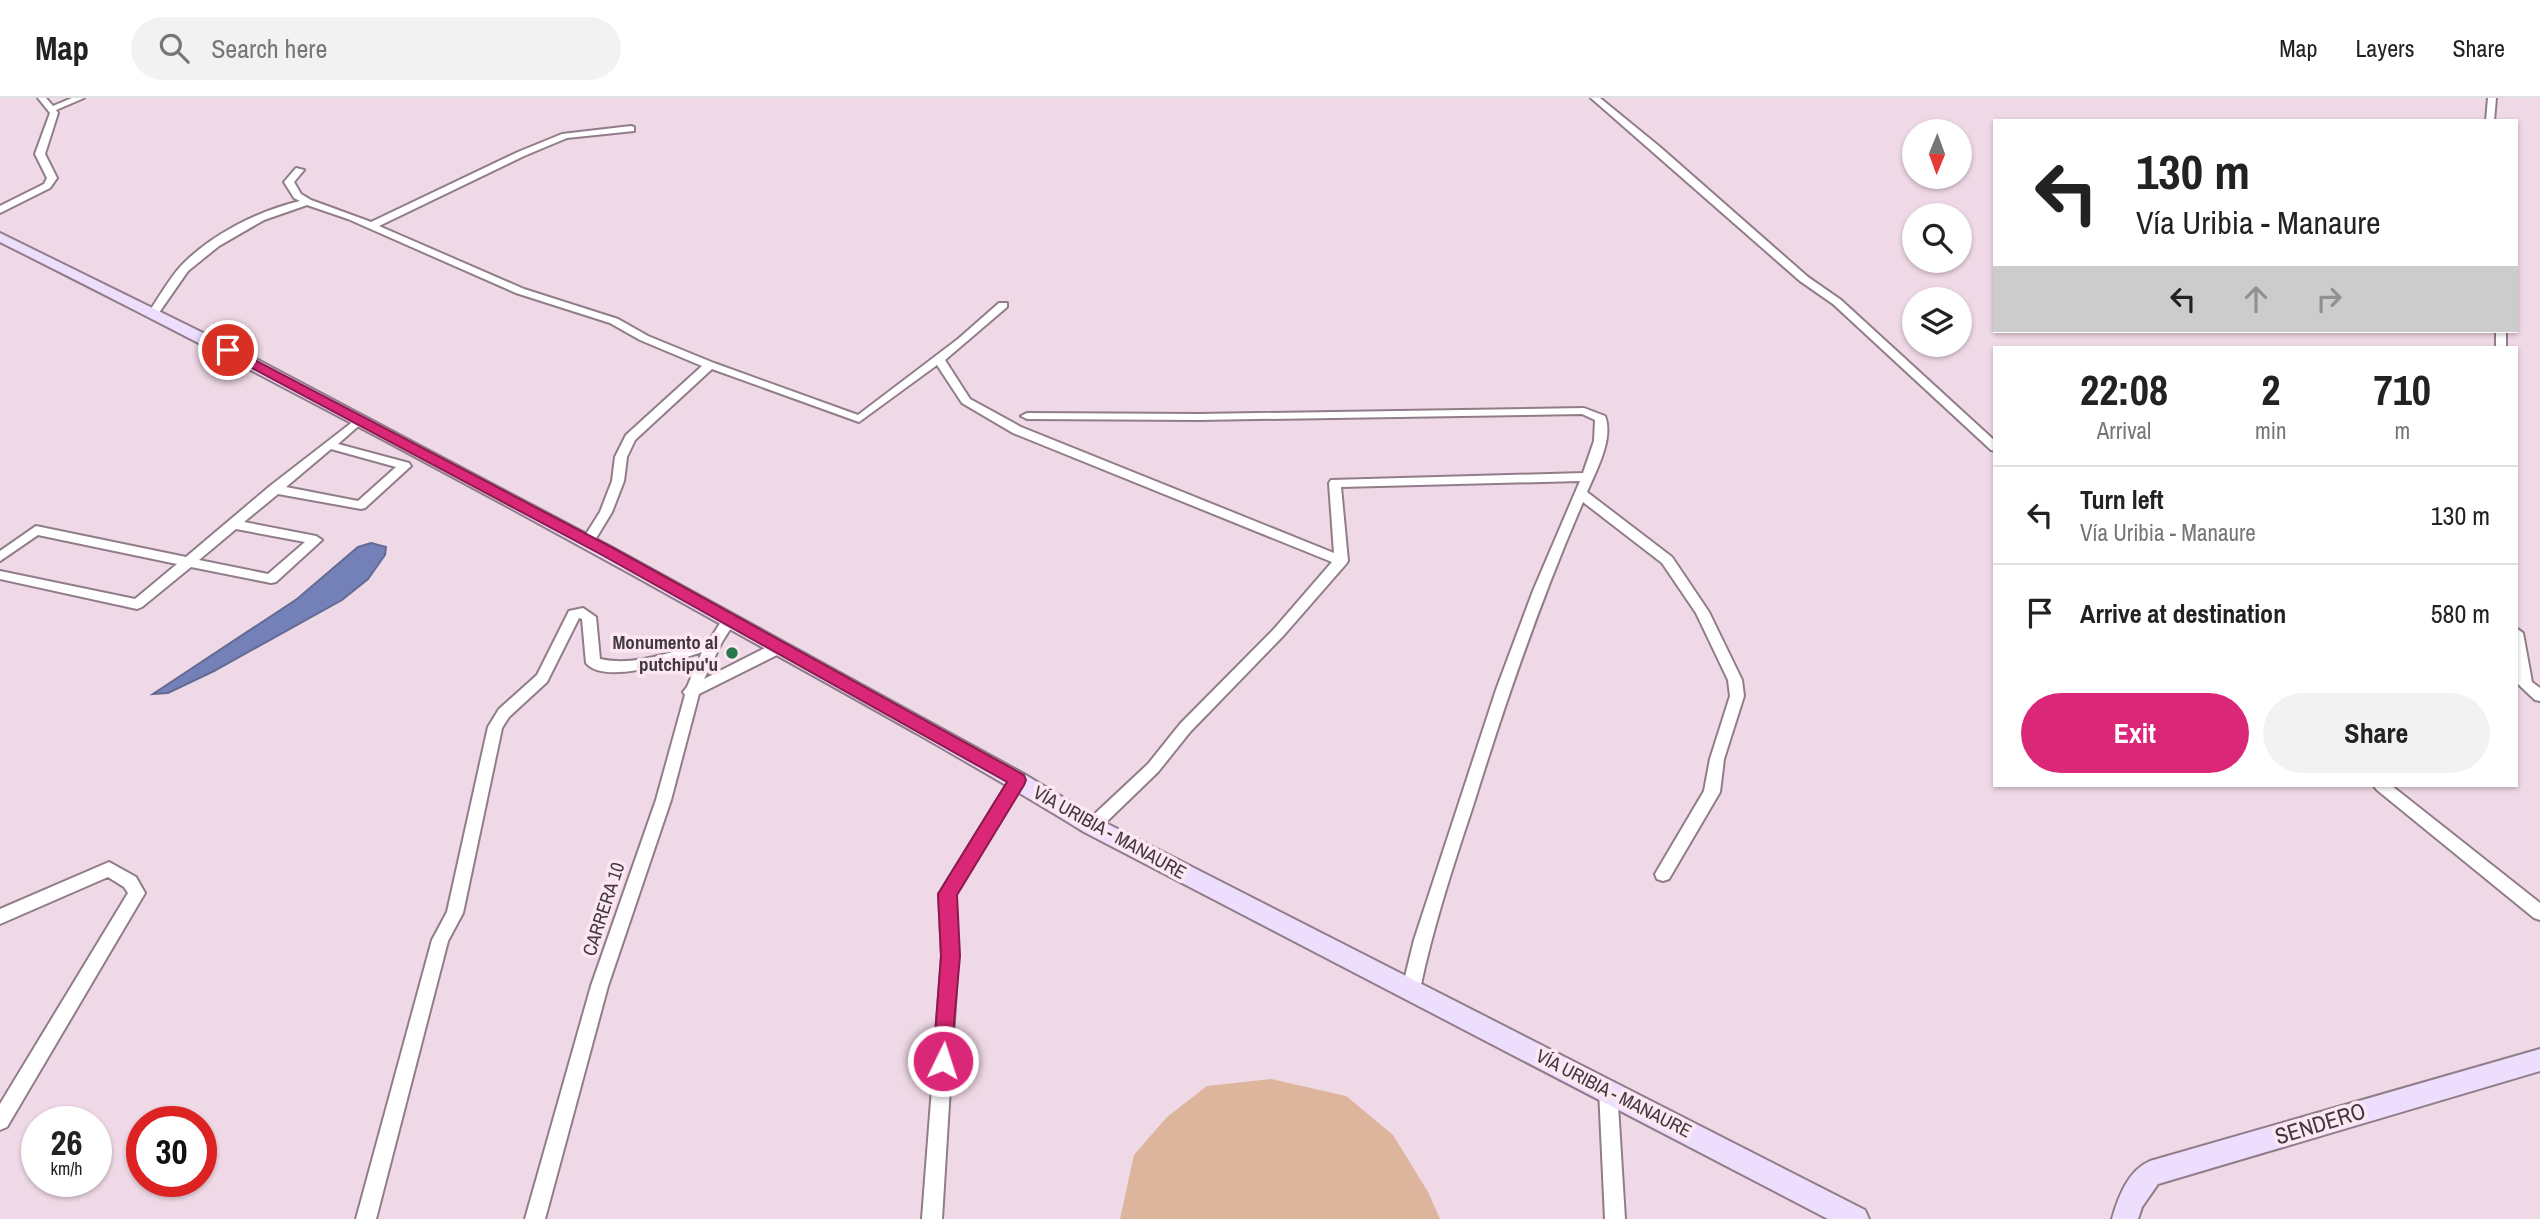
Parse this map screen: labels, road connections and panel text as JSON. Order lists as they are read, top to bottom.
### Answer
{
  "streets": {
    "main road": ["VÍA URIBIA - MANAURE", "SENDERO"],
    "street": ["CARRERA 10"]
  },
  "crossings": [
    ["VÍA URIBIA - MANAURE", "CARRERA 10"]
  ],
  "places": ["Monumento al putchipu'u"],
  "north": "bottom",
  "page": {
    "header": "Map",
    "search": "Search here",
    "nav": ["Map", "Layers", "Share"],
    "turn": ["130 m", "Vía Uribia - Manaure"],
    "eta": [
      "22:08",
      "Arrival",
      "2",
      "min",
      "710",
      "m"
    ],
    "list": [
      {
        "name": "Turn left",
        "note": "Vía Uribia - Manaure",
        "value": "130 m"
      },
      {
        "name": "Arrive at destination",
        "value": "580 m"
      }
    ],
    "buttons": ["Exit", "Share"],
    "speed": "26 km/h",
    "limit": "30"
  }
}
